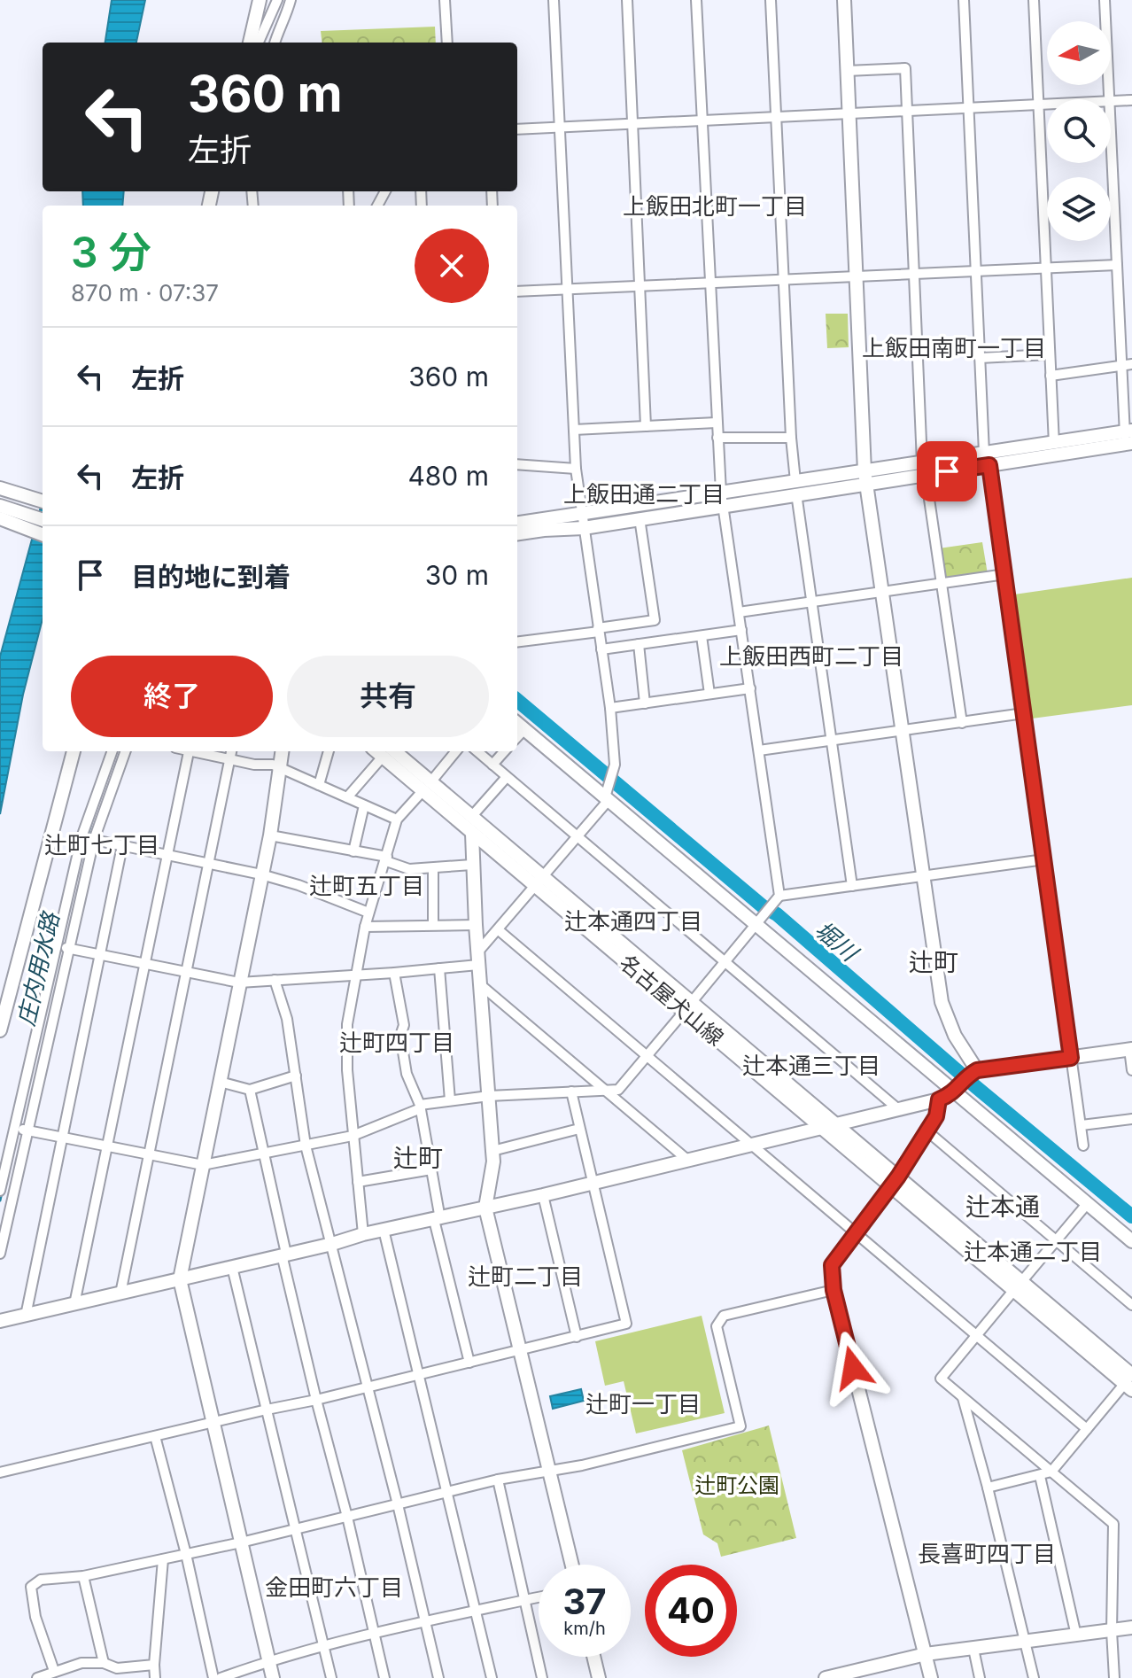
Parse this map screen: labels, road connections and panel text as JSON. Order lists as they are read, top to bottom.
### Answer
{
  "streets": {
    "street": ["名古屋犬山線"]
  },
  "districts": [
    "上飯田北町一丁目",
    "上飯田南町一丁目",
    "上飯田通二丁目",
    "上飯田西町二丁目",
    "辻町七丁目",
    "辻町五丁目",
    "辻本通四丁目",
    "辻町",
    "辻町四丁目",
    "辻本通三丁目",
    "辻町",
    "辻本通",
    "辻本通二丁目",
    "辻町二丁目",
    "辻町一丁目",
    "長喜町四丁目",
    "金田町六丁目"
  ],
  "water": ["堀川", "庄内用水路"],
  "parks": ["辻町公園"],
  "north": "left",
  "page": {
    "turn": ["360 m", "左折"],
    "heading": ["3 分", "870 m · 07:37"],
    "list": [
      {
        "name": "左折",
        "value": "360 m"
      },
      {
        "name": "左折",
        "value": "480 m"
      },
      {
        "name": "目的地に到着",
        "value": "30 m"
      }
    ],
    "buttons": ["終了", "共有"],
    "speed": "37 km/h",
    "limit": "40"
  }
}
